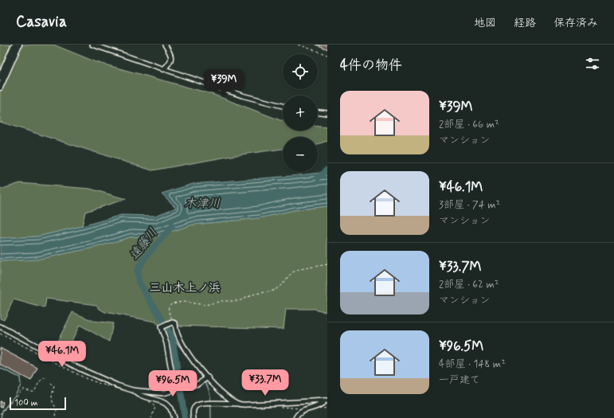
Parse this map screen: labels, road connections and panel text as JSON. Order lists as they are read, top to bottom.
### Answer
{
  "districts": ["三山木上ノ浜"],
  "water": ["木津川", "遠藤川"],
  "scale_bar": "100 m",
  "page": {
    "header": "Casavia",
    "nav": ["地図", "経路", "保存済み"],
    "heading": "4件の物件",
    "map_buttons": ["+", "−"],
    "price": [
      "¥39M",
      "¥46.1M",
      "¥33.7M",
      "¥96.5M"
    ],
    "list": [
      {
        "name": "¥39M",
        "note": "2部屋 · 66 m² · マンション"
      },
      {
        "name": "¥46.1M",
        "note": "3部屋 · 74 m² · マンション"
      },
      {
        "name": "¥33.7M",
        "note": "2部屋 · 62 m² · マンション"
      },
      {
        "name": "¥96.5M",
        "note": "4部屋 · 148 m² · 一戸建て"
      }
    ],
    "scale": "100 m"
  }
}
